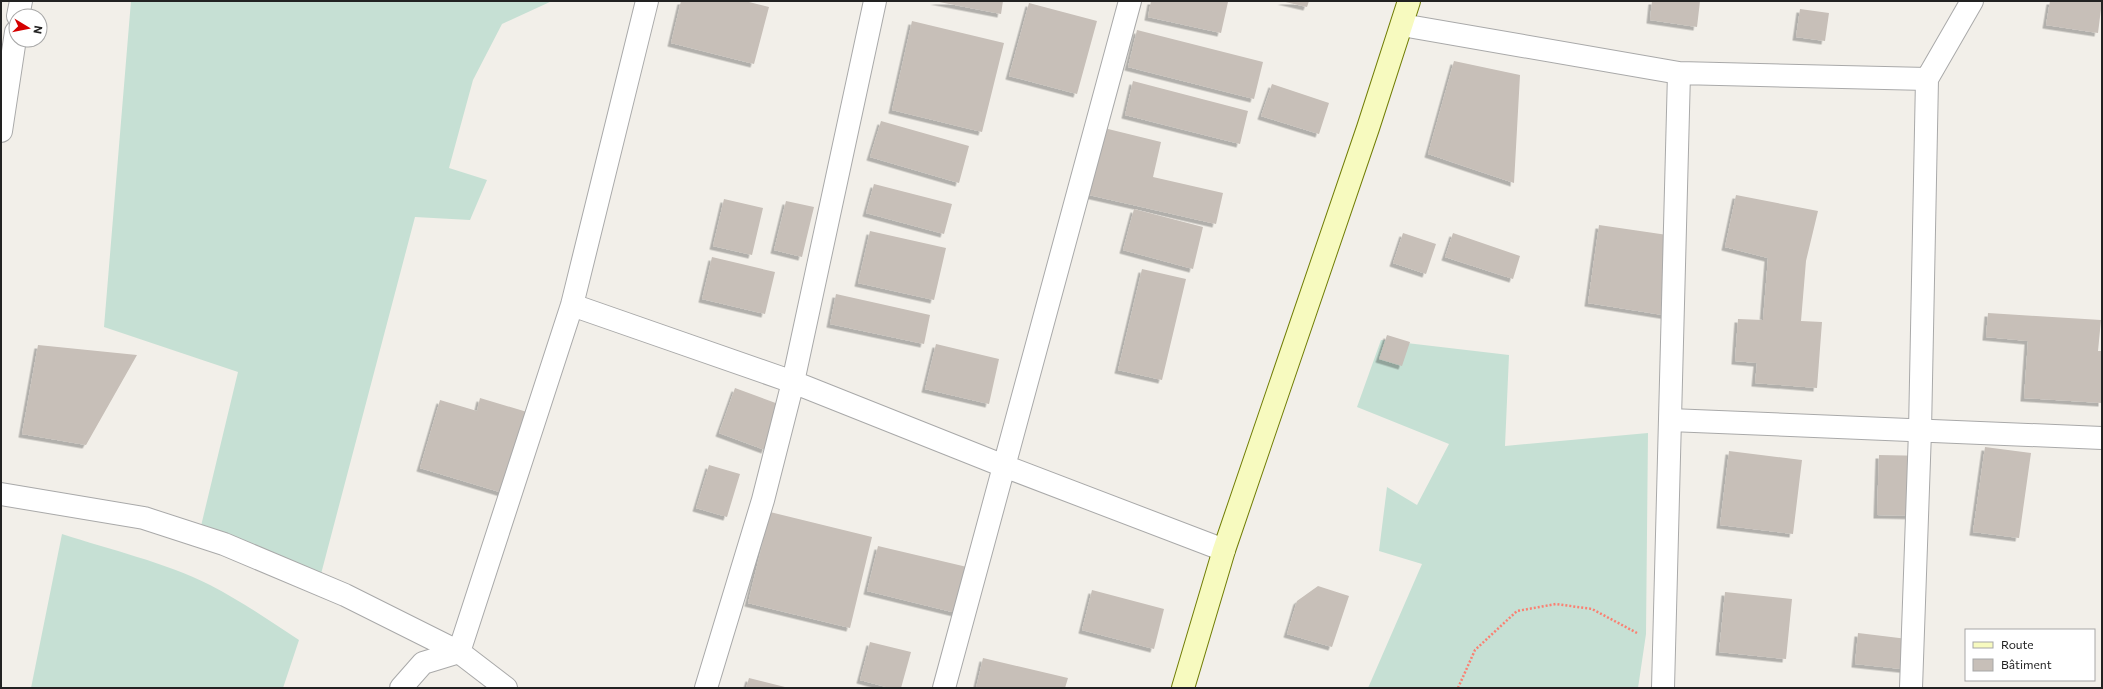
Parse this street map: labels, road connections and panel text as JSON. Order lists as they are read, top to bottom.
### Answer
{
  "legend": ["Route", "Bâtiment"],
  "north": "right"
}
